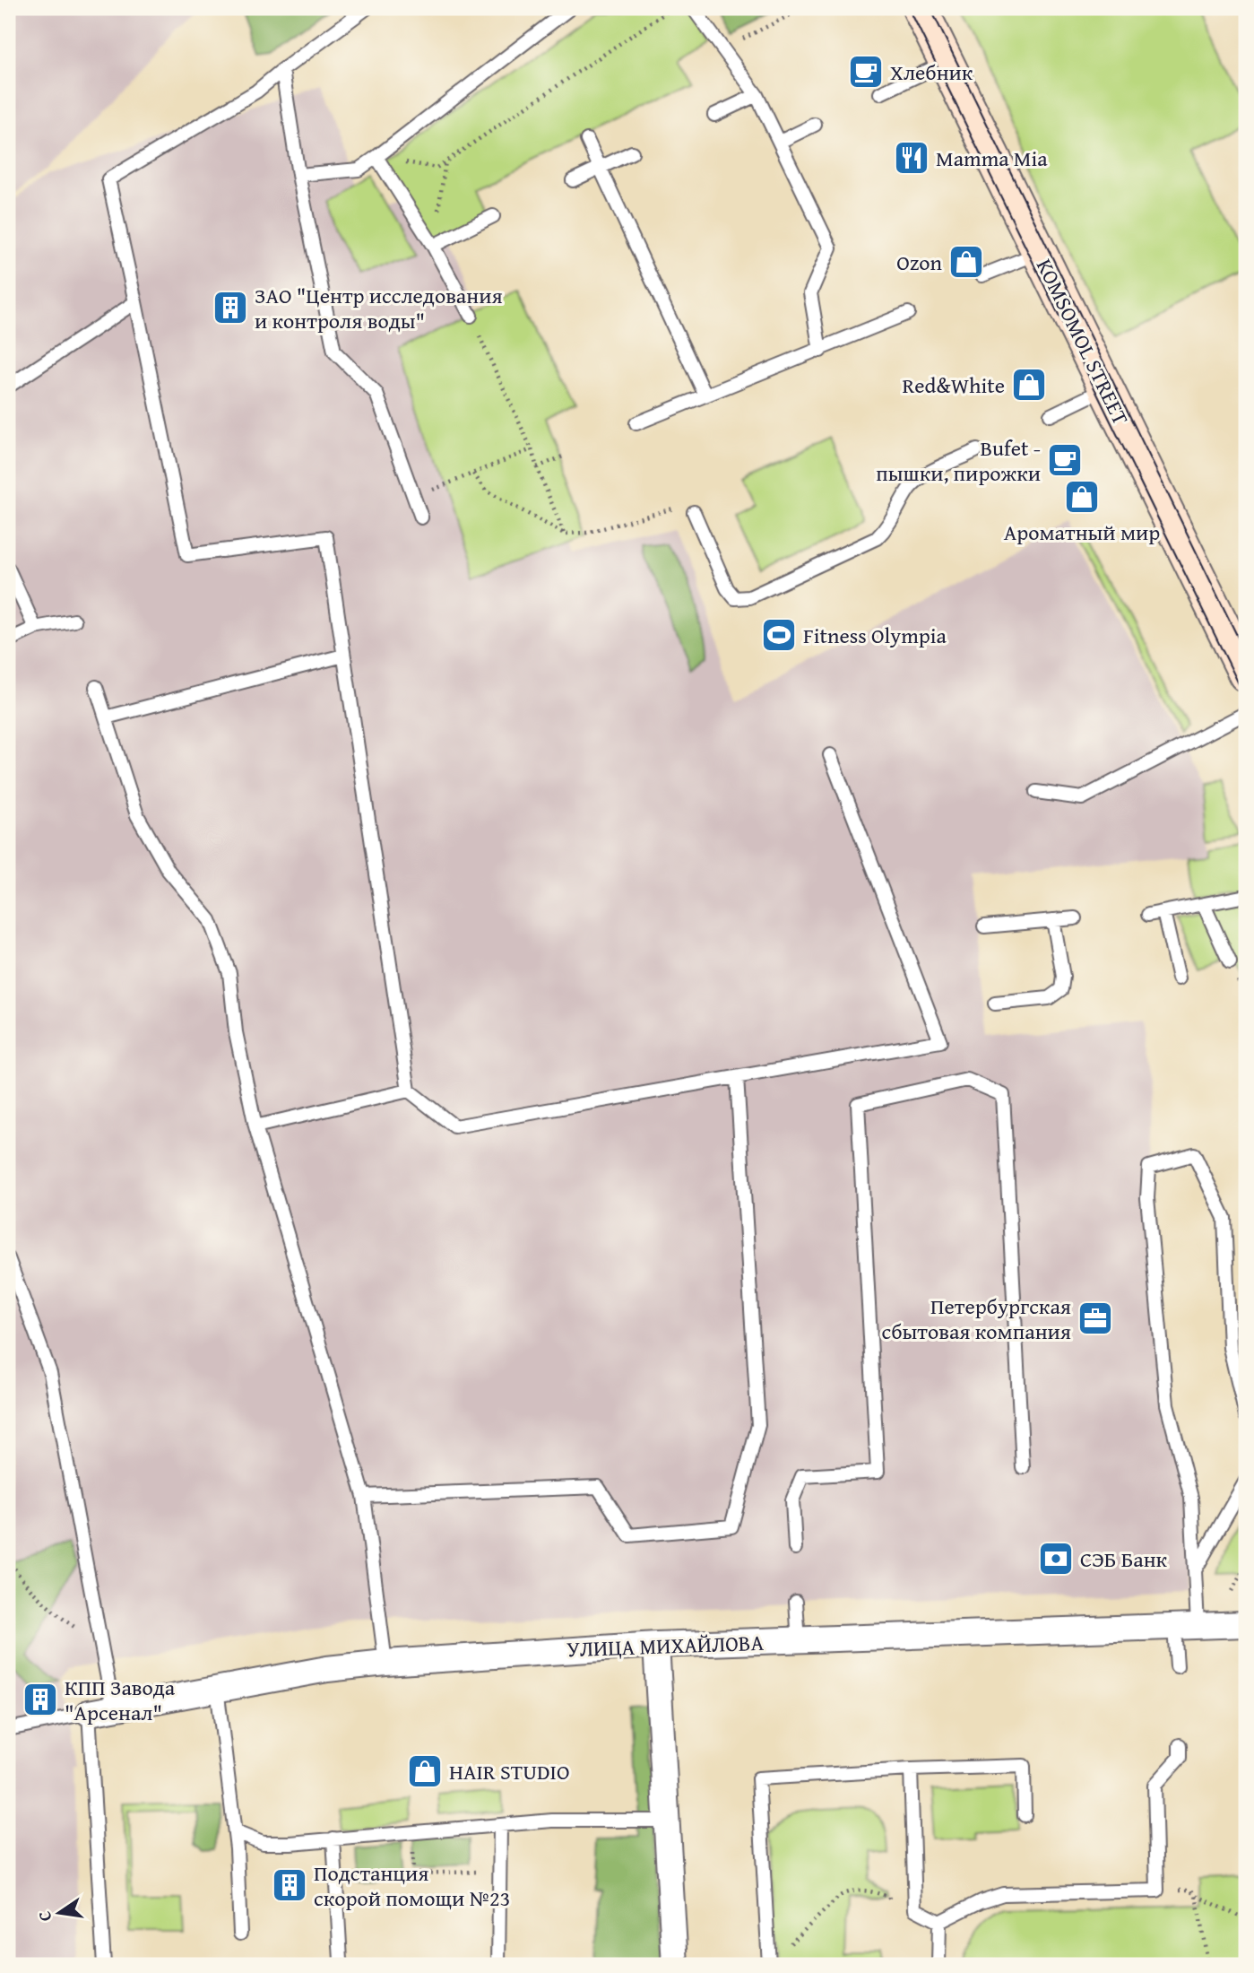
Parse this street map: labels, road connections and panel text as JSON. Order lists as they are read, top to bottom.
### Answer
{
  "streets": {
    "main road": ["KOMSOMOL STREET"],
    "street": ["УЛИЦА МИХАЙЛОВА"]
  },
  "places": {
    "cafe": ["Хлебник", "Bufet - пышки, пирожки"],
    "restaurant": ["Mamma Mia"],
    "shop": [
      "Ozon",
      "Red&White",
      "Ароматный мир",
      "HAIR STUDIO"
    ],
    "building": ["ЗАО \"Центр исследования и контроля воды\"", "КПП Завода \"Арсенал\"", "Подстанция скорой помощи №23"],
    "sports": ["Fitness Olympia"],
    "office": ["Петербургская сбытовая компания"],
    "bank": ["СЭБ Банк"]
  },
  "north": "left"
}
